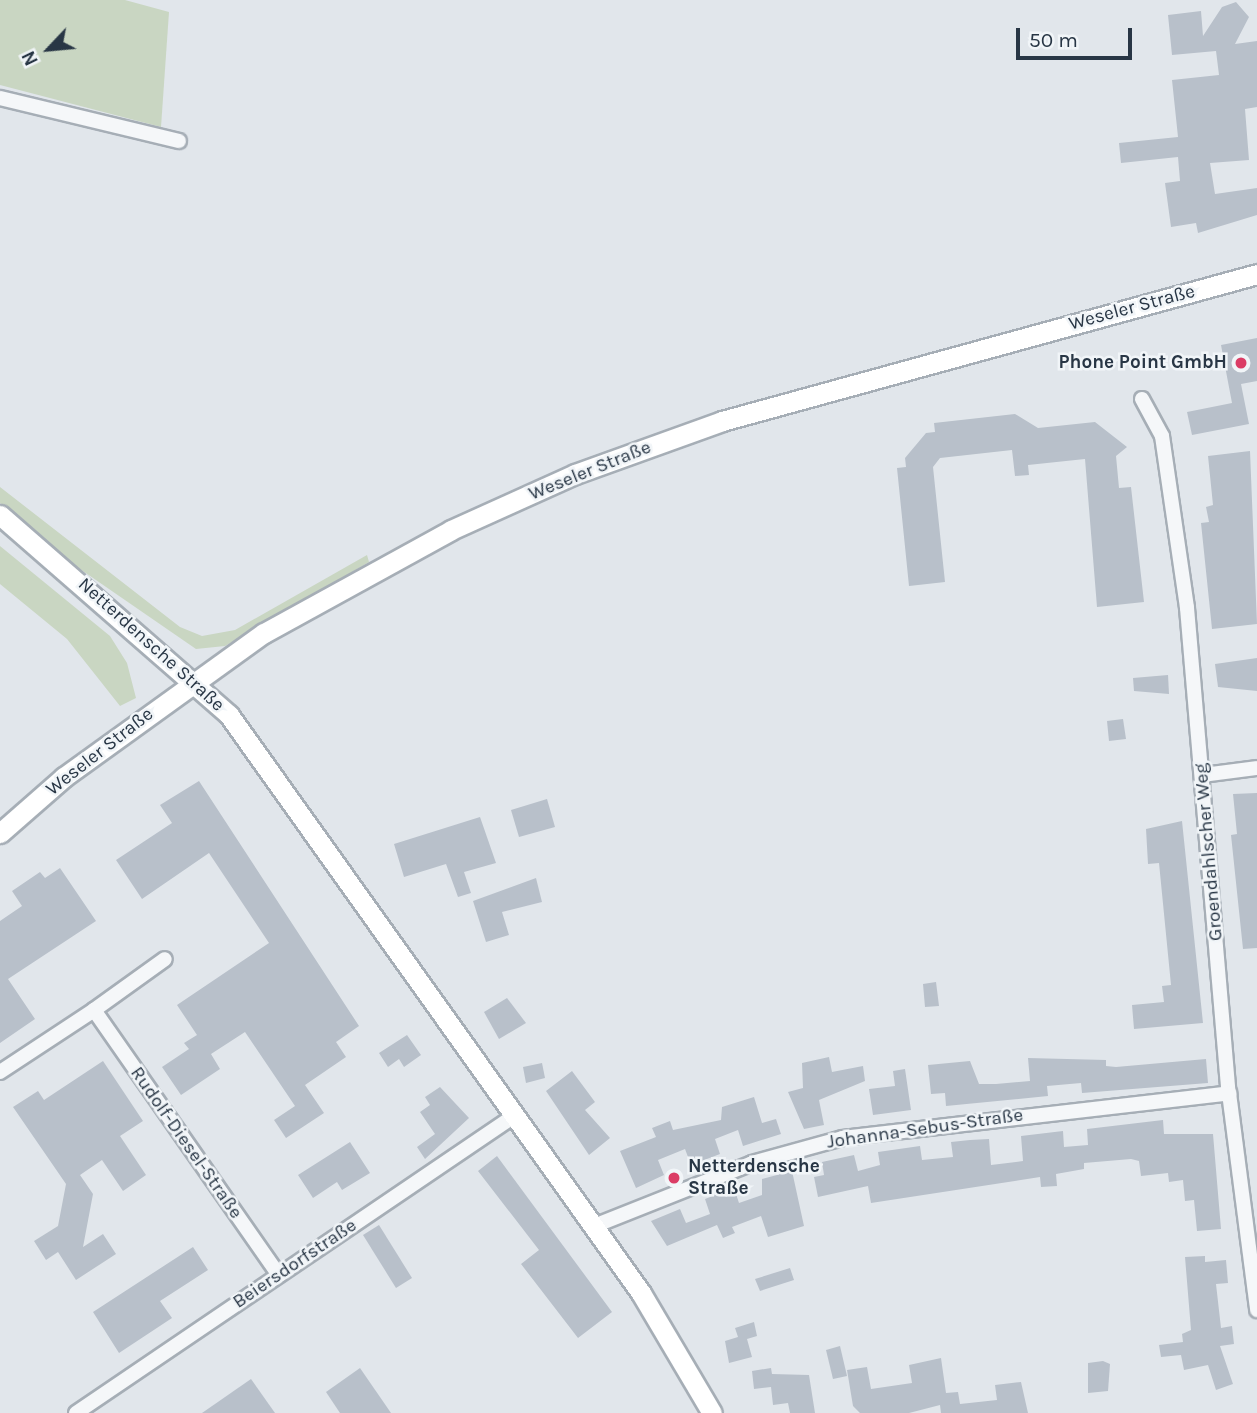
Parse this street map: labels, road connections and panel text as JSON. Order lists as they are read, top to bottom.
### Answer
{
  "streets": {
    "main road": ["Weseler Straße", "Netterdensche Straße"],
    "street": [
      "Groendahlscher Weg",
      "Johanna-Sebus-Straße",
      "Rudolf-Diesel-Straße",
      "Beiersdorfstraße"
    ]
  },
  "crossings": [
    ["Weseler Straße", "Netterdensche Straße"],
    ["Netterdensche Straße", "Johanna-Sebus-Straße"],
    ["Netterdensche Straße", "Beiersdorfstraße"],
    ["Groendahlscher Weg", "Johanna-Sebus-Straße"],
    ["Rudolf-Diesel-Straße", "Beiersdorfstraße"]
  ],
  "places": ["Phone Point GmbH", "Netterdensche Straße"],
  "scale_bar": "50 m",
  "north": "bottom left"
}
